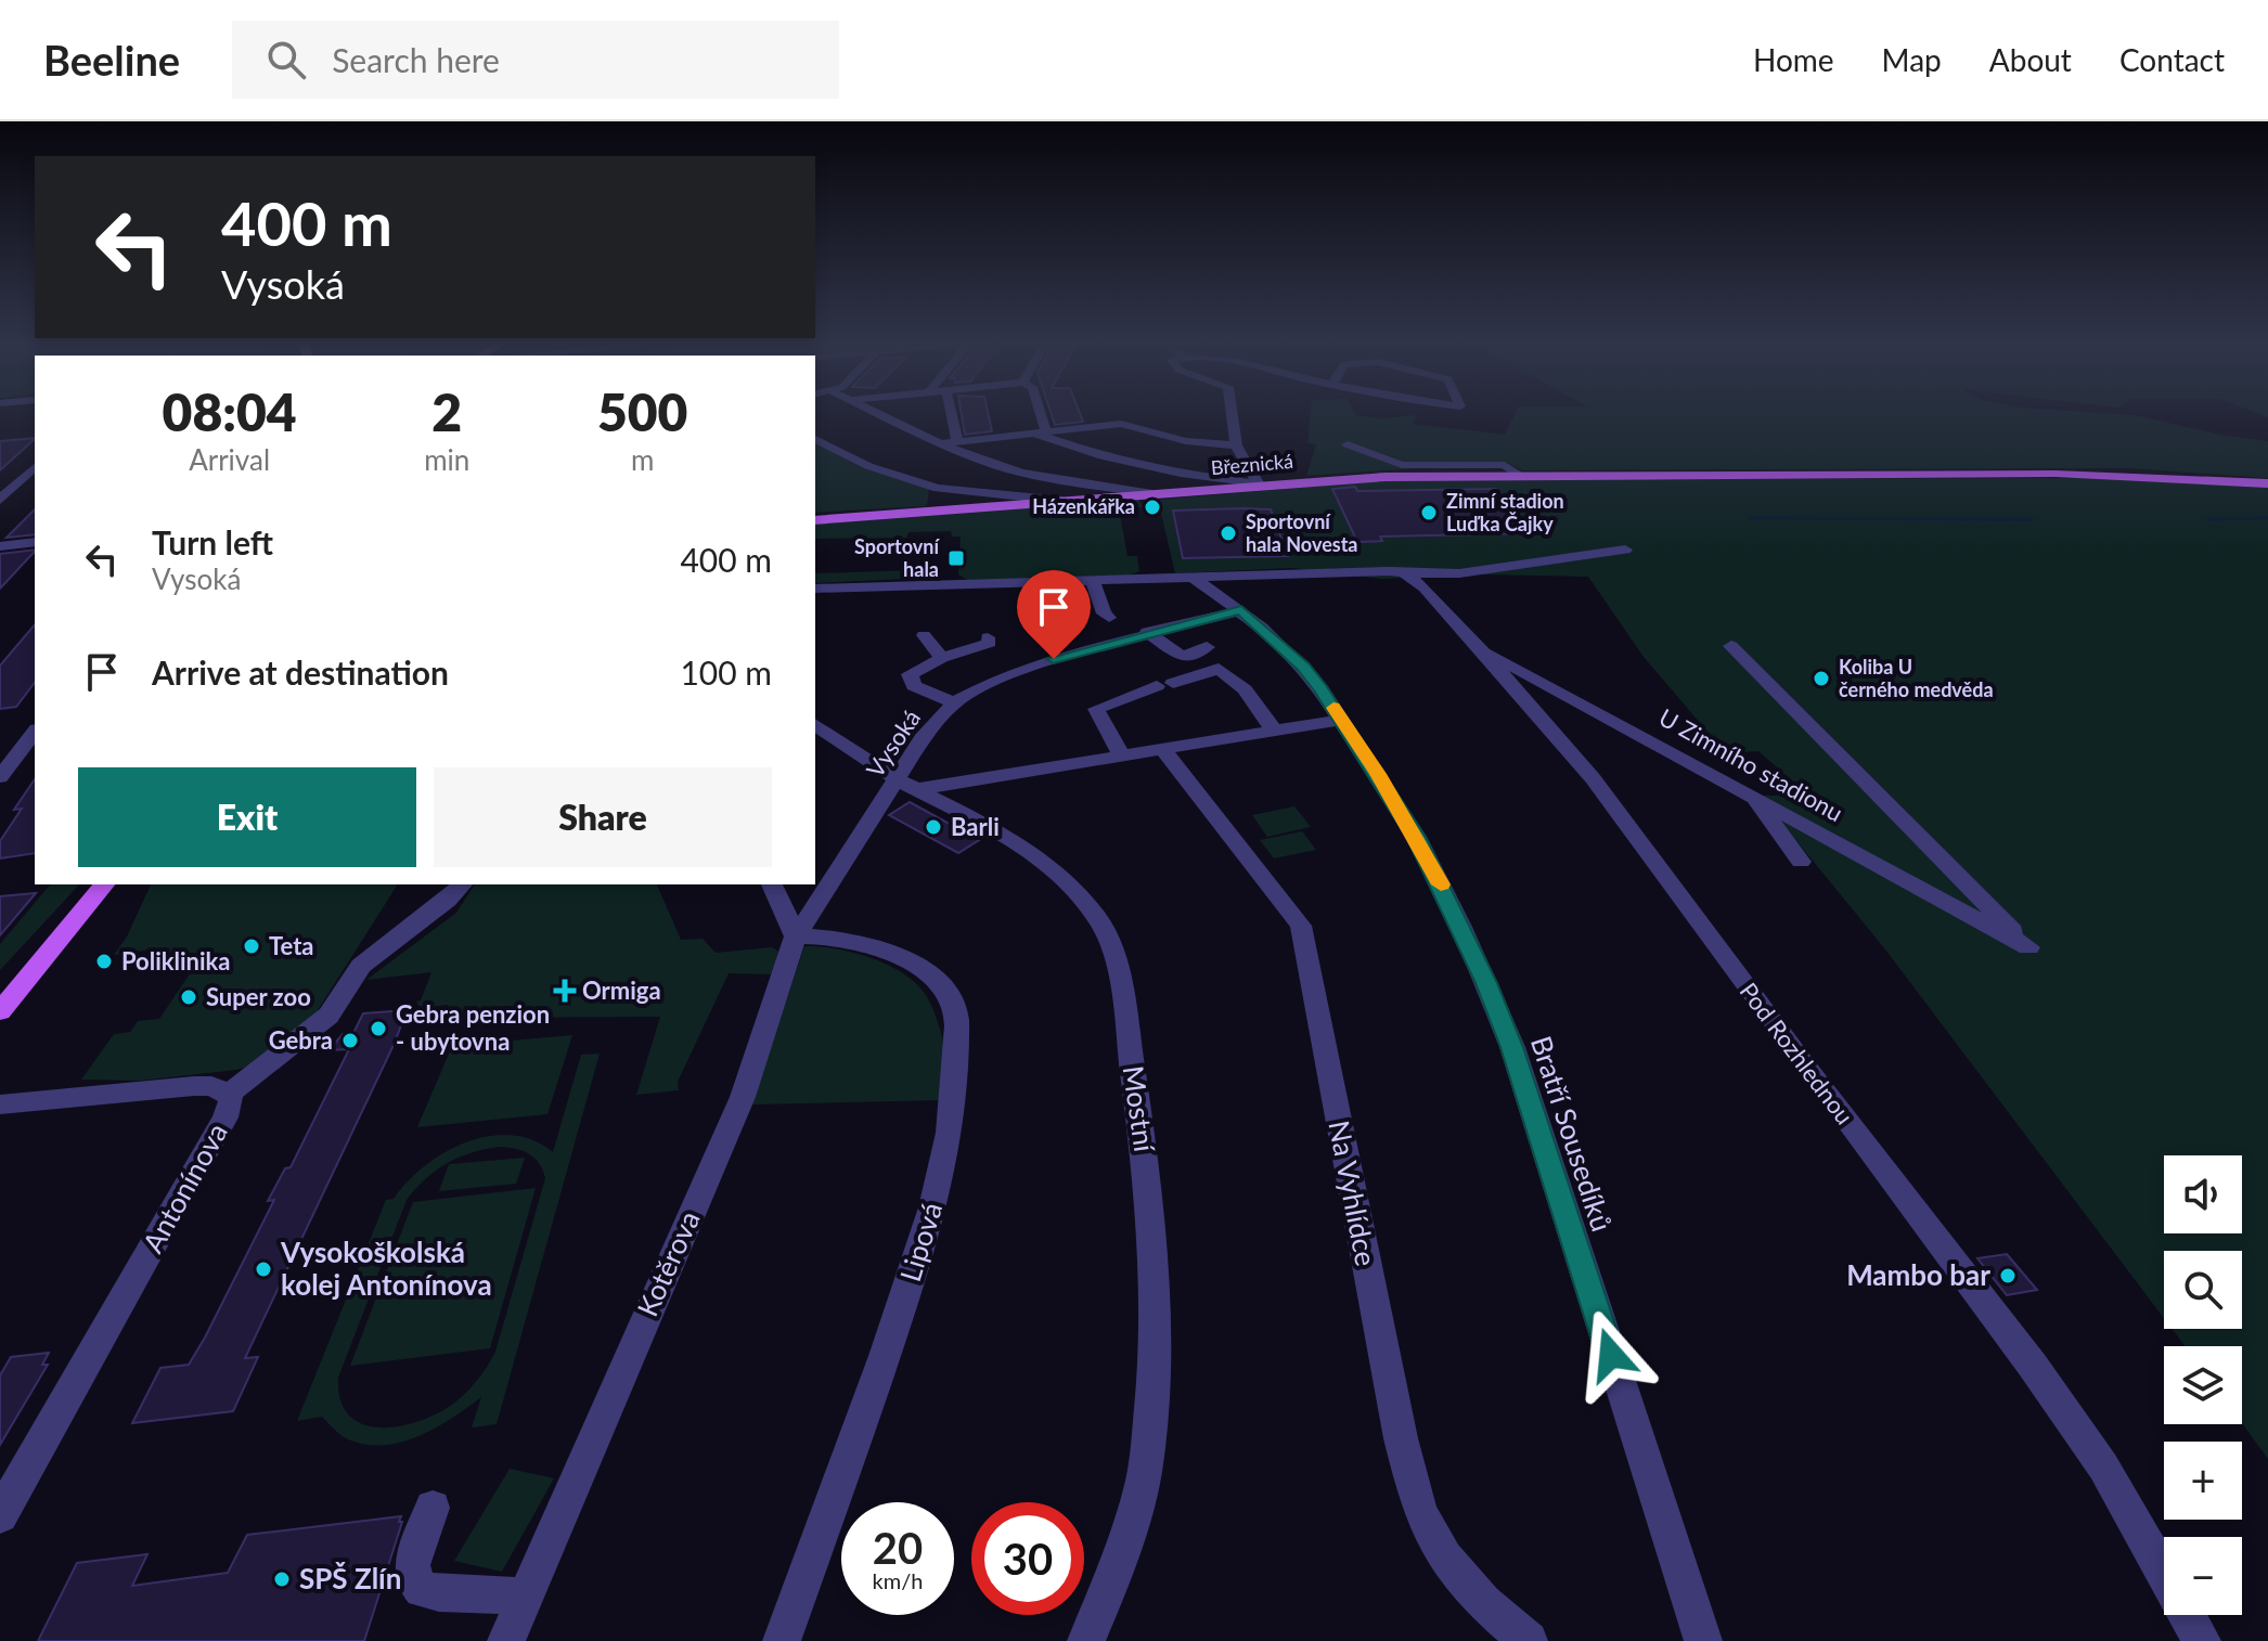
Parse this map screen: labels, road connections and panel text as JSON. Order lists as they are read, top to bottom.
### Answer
{
  "streets": {
    "main road": ["Březnická"],
    "street": [
      "Vysoká",
      "U Zimního stadionu",
      "Pod Rozhlednou",
      "Mostní",
      "Bratří Sousedíků",
      "Antonínova",
      "Na Vyhlídce",
      "Lipová",
      "Kotěrova"
    ]
  },
  "crossings": [
    ["Vysoká", "Mostní"],
    ["Vysoká", "Bratří Sousedíků"],
    ["Vysoká", "Lipová"],
    ["Vysoká", "Kotěrova"],
    ["U Zimního stadionu", "Pod Rozhlednou"],
    ["Lipová", "Kotěrova"]
  ],
  "places": {
    "other": [
      "Házenkářka",
      "Zimní stadion Luďka Čajky",
      "Sportovní hala Novesta",
      "Koliba U černého medvěda",
      "Barli",
      "Teta",
      "Poliklinika",
      "Super zoo",
      "Gebra penzion - ubytovna",
      "Gebra",
      "Vysokoškolská kolej Antonínova",
      "Mambo bar",
      "SPŠ Zlín"
    ],
    "transit": ["Sportovní hala"],
    "health": ["Ormiga"]
  },
  "page": {
    "header": "Beeline",
    "search": "Search here",
    "nav": [
      "Home",
      "Map",
      "About",
      "Contact"
    ],
    "turn": ["400 m", "Vysoká"],
    "eta": [
      "08:04",
      "Arrival",
      "2",
      "min",
      "500",
      "m"
    ],
    "list": [
      {
        "name": "Turn left",
        "note": "Vysoká",
        "value": "400 m"
      },
      {
        "name": "Arrive at destination",
        "value": "100 m"
      }
    ],
    "buttons": ["Exit", "Share"],
    "map_buttons": ["+", "−"],
    "speed": "20 km/h",
    "limit": "30"
  }
}
